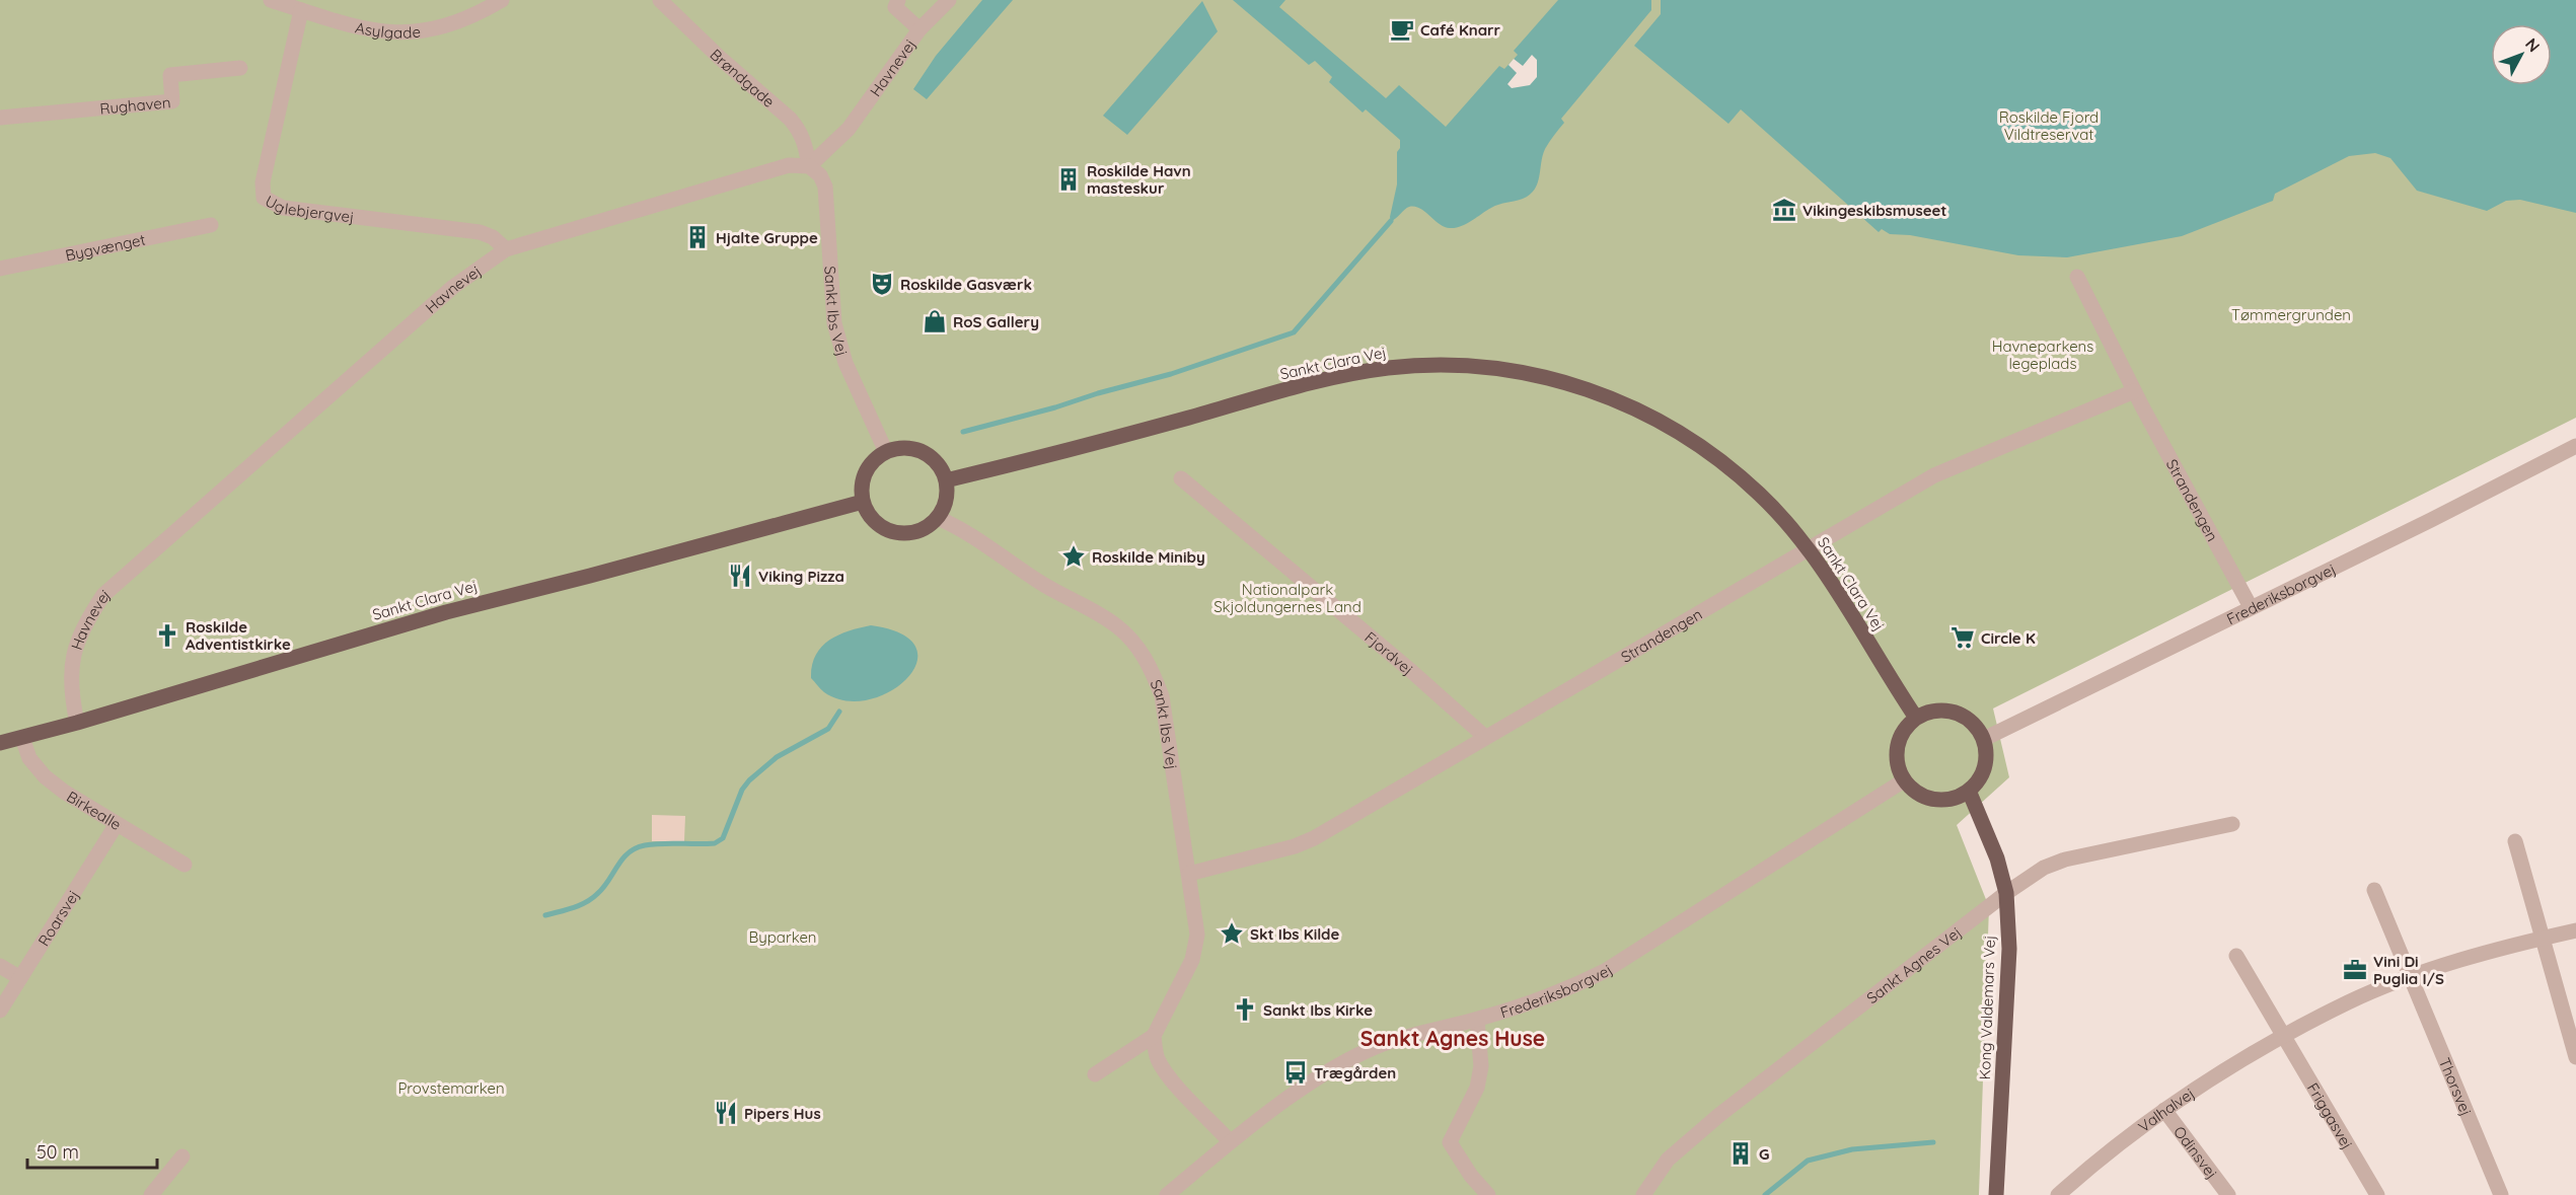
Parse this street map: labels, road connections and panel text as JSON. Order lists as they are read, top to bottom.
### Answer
{
  "streets": {
    "main road": ["Sankt Clara Vej", "Kong Valdemars Vej"],
    "street": [
      "Asylgade",
      "Havnevej",
      "Brøndgade",
      "Rughaven",
      "Uglebjergvej",
      "Bygvænget",
      "Sankt Ibs Vej",
      "Strandengen",
      "Frederiksborgvej",
      "Fjordvej",
      "Birkealle",
      "Roarsvej",
      "Sankt Agnes Vej",
      "Thorsvej",
      "Valhalvej",
      "Friggasvej",
      "Odinsvej"
    ]
  },
  "crossings": [
    ["Asylgade", "Uglebjergvej"],
    ["Havnevej", "Brøndgade"],
    ["Havnevej", "Uglebjergvej"],
    ["Havnevej", "Sankt Ibs Vej"],
    ["Havnevej", "Sankt Clara Vej"],
    ["Brøndgade", "Sankt Ibs Vej"],
    ["Sankt Ibs Vej", "Sankt Clara Vej"],
    ["Sankt Ibs Vej", "Strandengen"],
    ["Sankt Clara Vej", "Strandengen"],
    ["Sankt Clara Vej", "Frederiksborgvej"],
    ["Sankt Clara Vej", "Birkealle"],
    ["Sankt Clara Vej", "Kong Valdemars Vej"],
    ["Strandengen", "Frederiksborgvej"],
    ["Strandengen", "Fjordvej"],
    ["Frederiksborgvej", "Kong Valdemars Vej"],
    ["Birkealle", "Roarsvej"],
    ["Sankt Agnes Vej", "Kong Valdemars Vej"],
    ["Thorsvej", "Valhalvej"],
    ["Valhalvej", "Friggasvej"],
    ["Valhalvej", "Odinsvej"]
  ],
  "districts": ["Sankt Agnes Huse"],
  "parks": [
    "Roskilde Fjord Vildtreservat",
    "Tømmergrunden",
    "Havneparkens legeplads",
    "Nationalpark Skjoldungernes Land",
    "Byparken",
    "Provstemarken"
  ],
  "places": {
    "cafe": ["Café Knarr"],
    "building": ["Roskilde Havn masteskur", "Hjalte Gruppe", "G"],
    "museum": ["Vikingeskibsmuseet"],
    "theatre": ["Roskilde Gasværk"],
    "shop": ["RoS Gallery"],
    "place": ["Roskilde Miniby", "Skt Ibs Kilde"],
    "restaurant": ["Viking Pizza", "Pipers Hus"],
    "church": ["Roskilde Adventistkirke", "Sankt Ibs Kirke"],
    "supermarket": ["Circle K"],
    "office": ["Vini Di Puglia I/S"],
    "bus stop": ["Trægården"]
  },
  "scale_bar": "50 m",
  "north": "top right"
}
